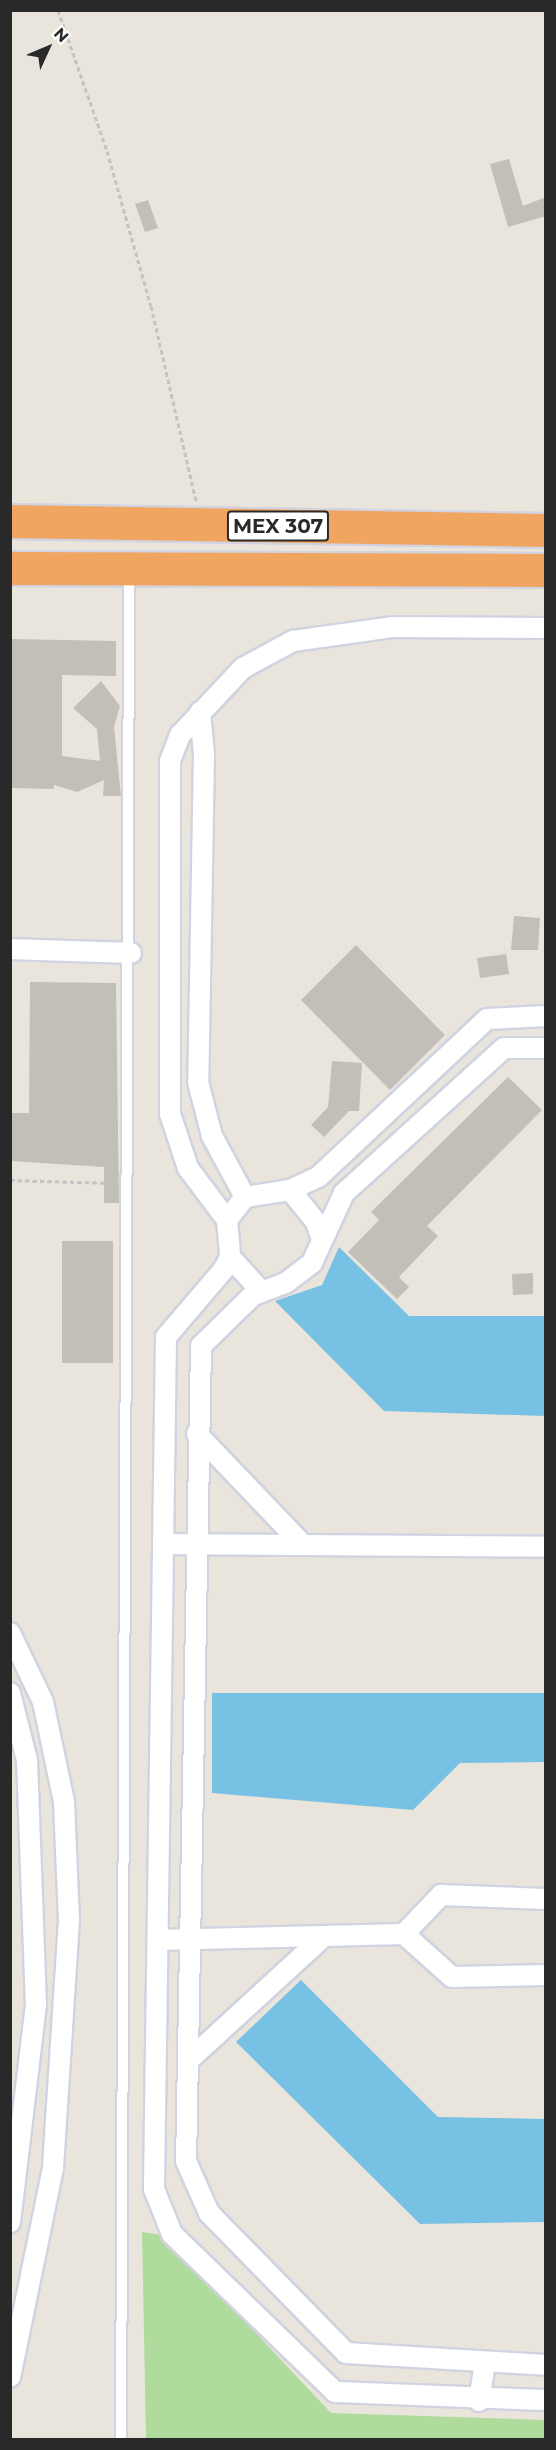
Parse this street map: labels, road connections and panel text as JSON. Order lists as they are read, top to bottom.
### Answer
{
  "streets": {
    "highway": ["MEX 307"]
  },
  "north": "top right"
}
